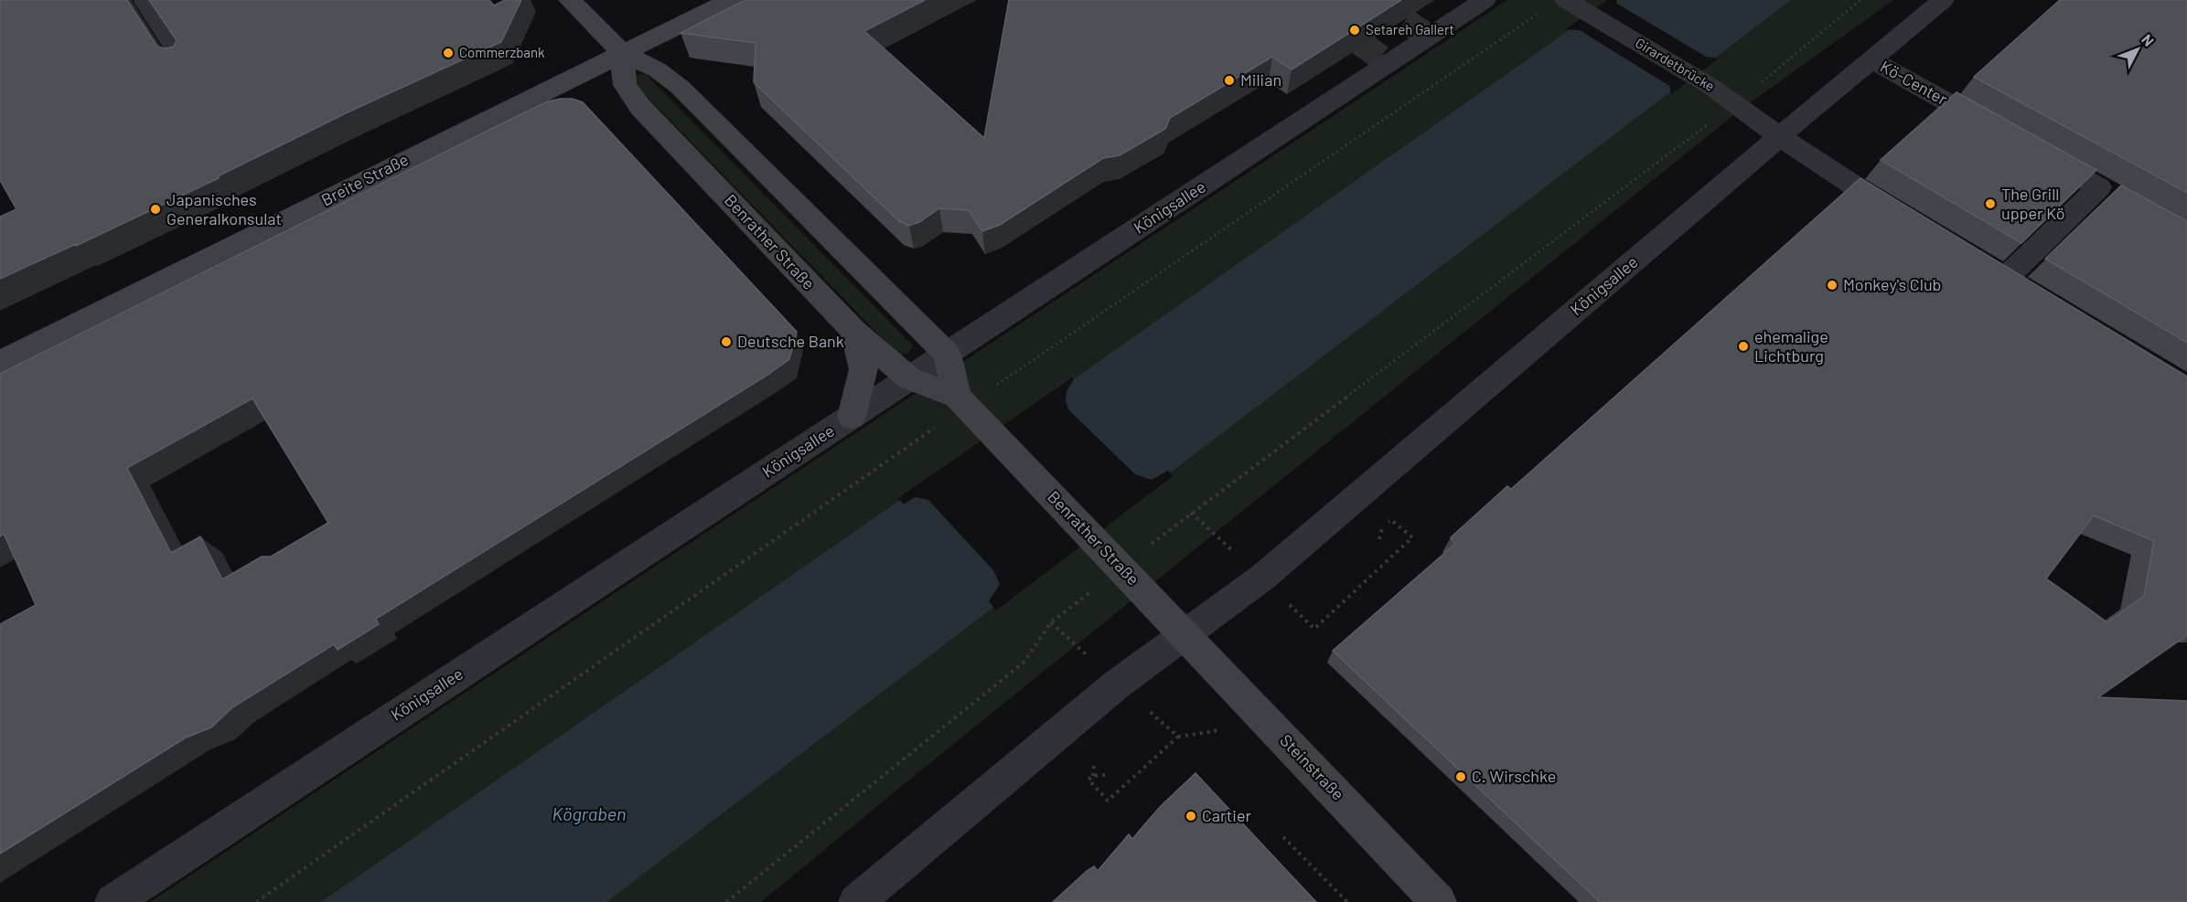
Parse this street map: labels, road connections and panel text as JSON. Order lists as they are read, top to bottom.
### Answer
{
  "streets": {
    "street": [
      "Girardetbrücke",
      "Kö-Center",
      "Breite Straße",
      "Königsallee",
      "Benrather Straße",
      "Steinstraße"
    ]
  },
  "crossings": [
    ["Girardetbrücke", "Königsallee"],
    ["Kö-Center", "Königsallee"],
    ["Breite Straße", "Benrather Straße"],
    ["Königsallee", "Benrather Straße"],
    ["Königsallee", "Steinstraße"],
    ["Benrather Straße", "Steinstraße"]
  ],
  "water": ["Kögraben"],
  "places": [
    "Setareh Gallert",
    "Commerzbank",
    "Milian",
    "The Grill upper Kö",
    "Japanisches Generalkonsulat",
    "Monkey's Club",
    "Deutsche Bank",
    "ehemalige Lichtburg",
    "C. Wirschke",
    "Cartier"
  ],
  "north": "top right"
}
